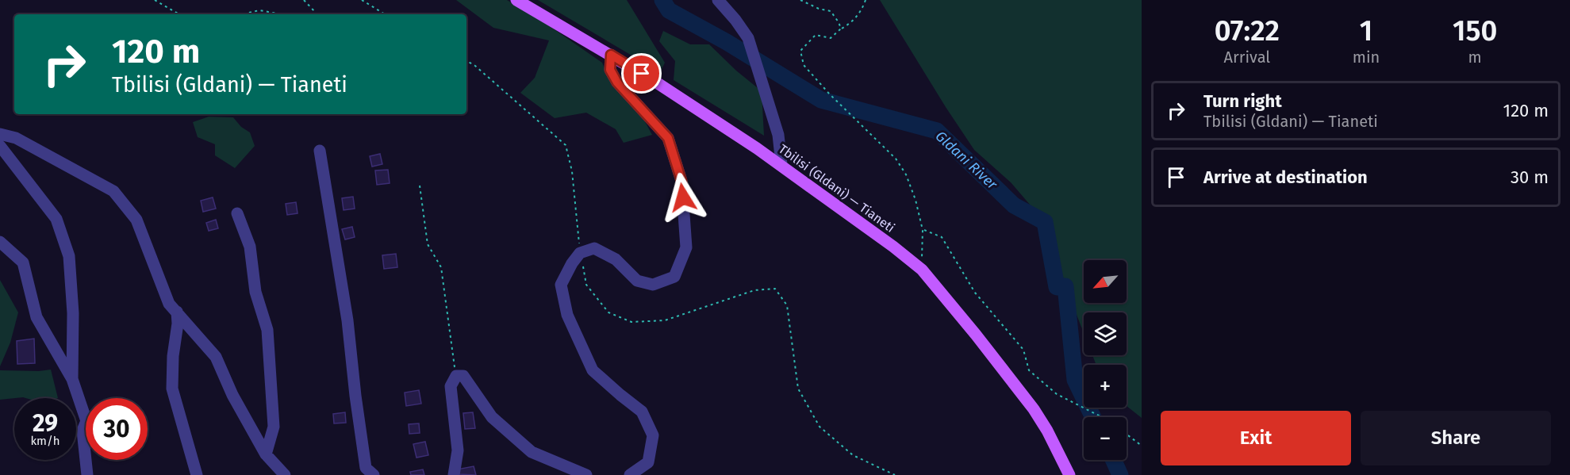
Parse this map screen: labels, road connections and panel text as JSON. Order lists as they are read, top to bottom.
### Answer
{
  "streets": {
    "main road": ["Tbilisi (Gldani) — Tianeti"]
  },
  "water": ["Gldani River"],
  "north": "bottom left",
  "page": {
    "eta": [
      "07:22",
      "Arrival",
      "1",
      "min",
      "150",
      "m"
    ],
    "turn": ["120 m", "Tbilisi (Gldani) — Tianeti"],
    "list": [
      {
        "name": "Turn right",
        "note": "Tbilisi (Gldani) — Tianeti",
        "value": "120 m"
      },
      {
        "name": "Arrive at destination",
        "value": "30 m"
      }
    ],
    "map_buttons": ["+", "−"],
    "speed": "29 km/h",
    "limit": "30",
    "buttons": ["Exit", "Share"]
  }
}
